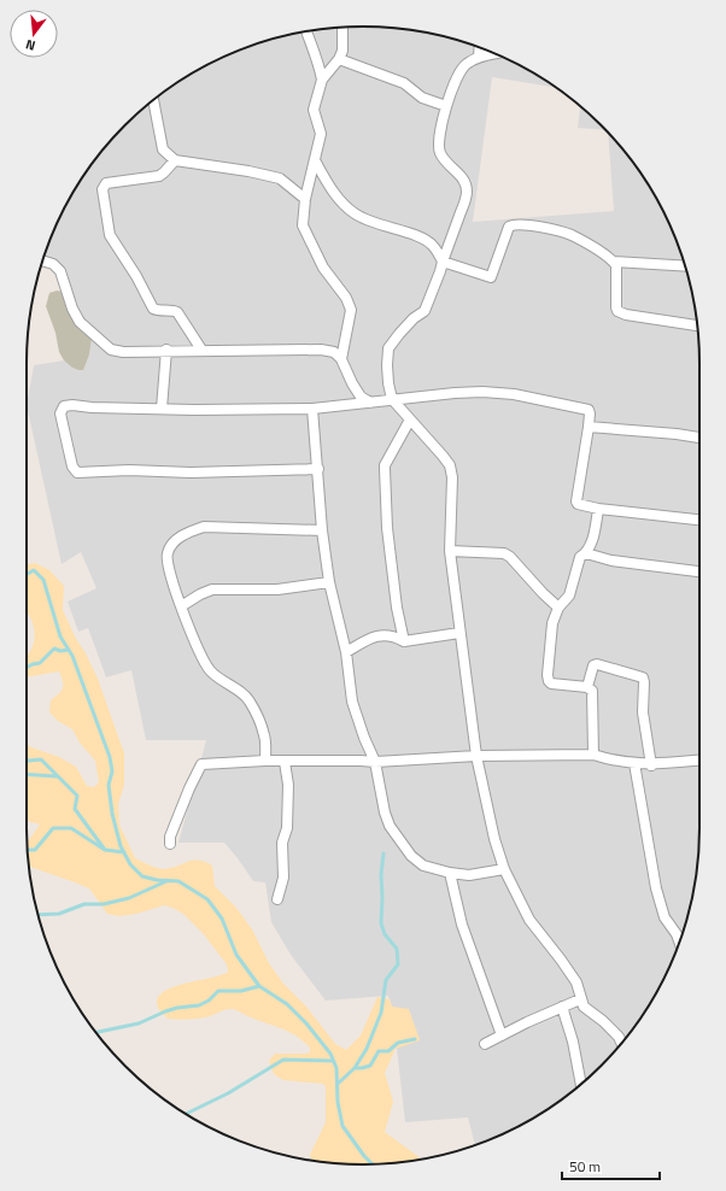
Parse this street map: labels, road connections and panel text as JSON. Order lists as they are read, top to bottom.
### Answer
{
  "scale_bar": "50 m",
  "north": "bottom"
}
